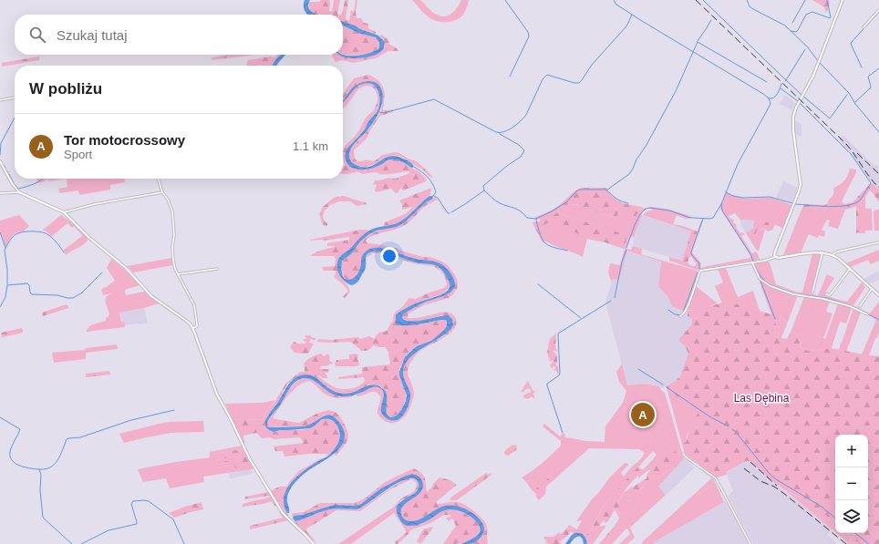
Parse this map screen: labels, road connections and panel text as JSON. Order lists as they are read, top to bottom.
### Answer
{
  "parks": ["Las Dębina"],
  "page": {
    "search": "Szukaj tutaj",
    "heading": "W pobliżu",
    "list": [
      {
        "mark": "A",
        "name": "Tor motocrossowy",
        "note": "Sport",
        "value": "1.1 km"
      }
    ],
    "pins": "A",
    "map_buttons": ["+", "−"]
  }
}
